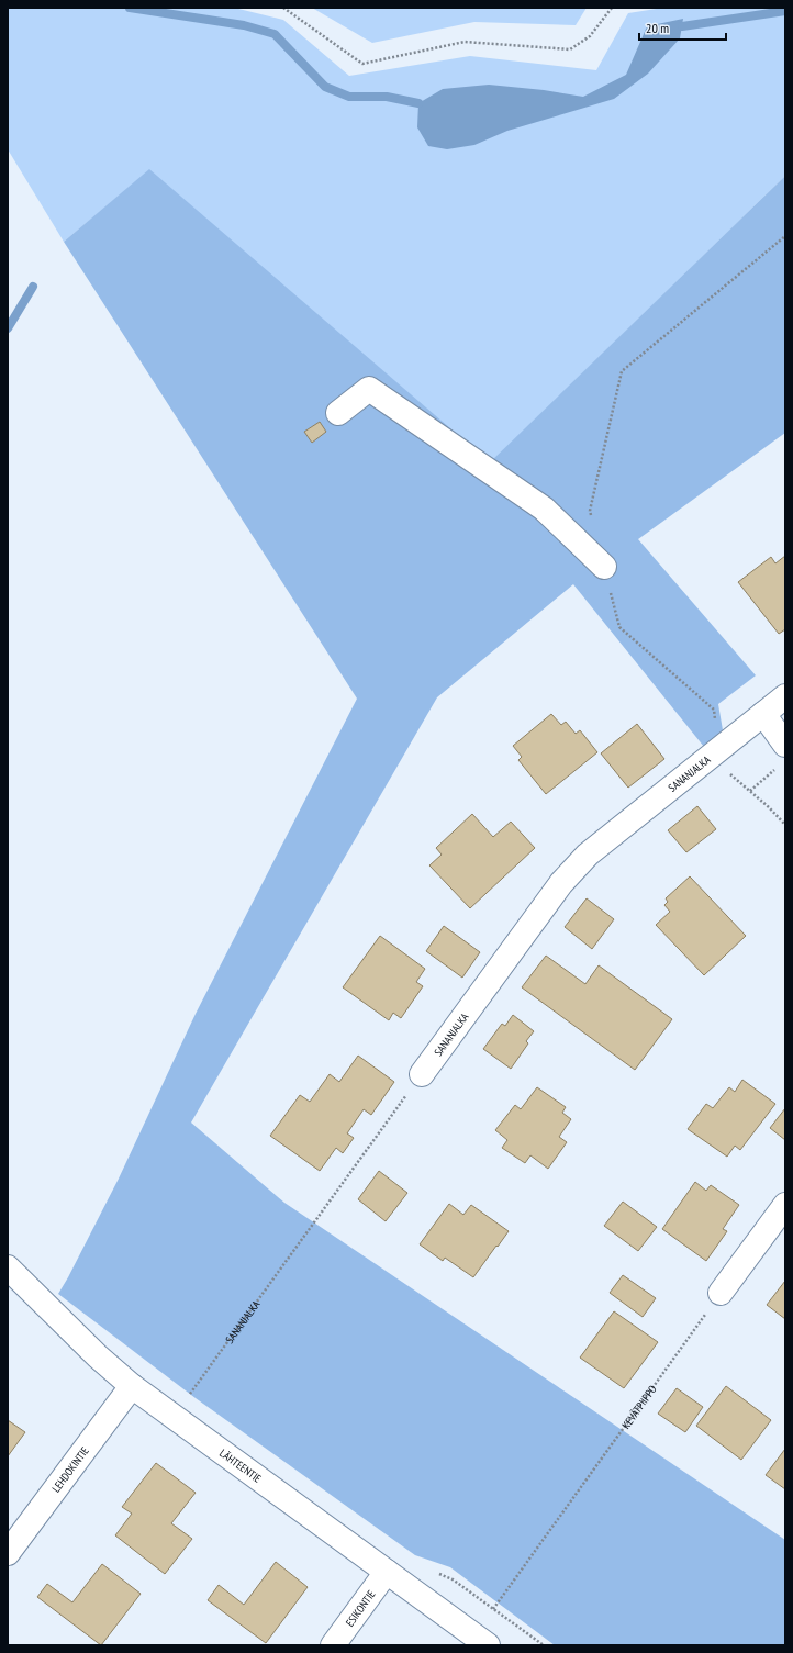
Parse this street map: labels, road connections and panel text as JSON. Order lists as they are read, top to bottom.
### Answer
{
  "streets": {
    "street": [
      "SANANJALKA",
      "LÄHTEENTIE",
      "LEHDOKINTIE",
      "ESIKONTIE"
    ],
    "path": ["KEVÄTPIIPPO"]
  },
  "crossings": [
    ["LÄHTEENTIE", "LEHDOKINTIE"],
    ["LÄHTEENTIE", "ESIKONTIE"]
  ],
  "scale_bar": "20 m"
}
